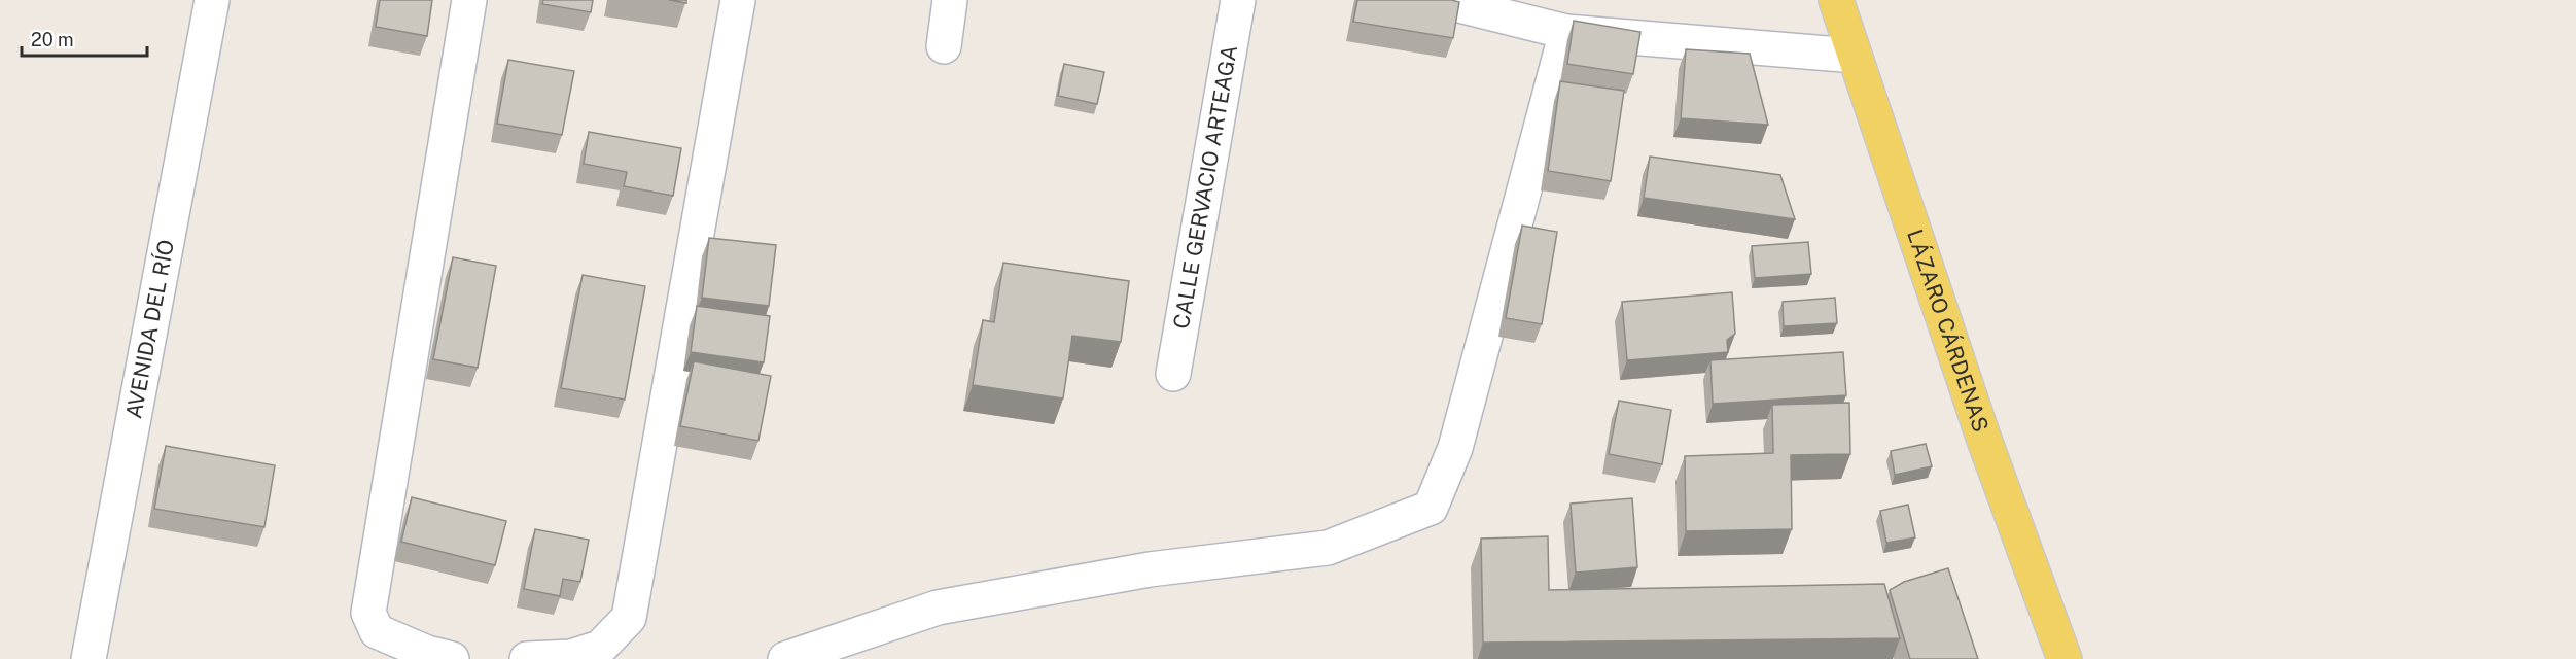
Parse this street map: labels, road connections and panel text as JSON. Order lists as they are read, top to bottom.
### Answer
{
  "streets": {
    "main road": ["LÁZARO CÁRDENAS"],
    "street": ["CALLE GERVACIO ARTEAGA", "AVENIDA DEL RÍO"]
  },
  "scale_bar": "20 m"
}
